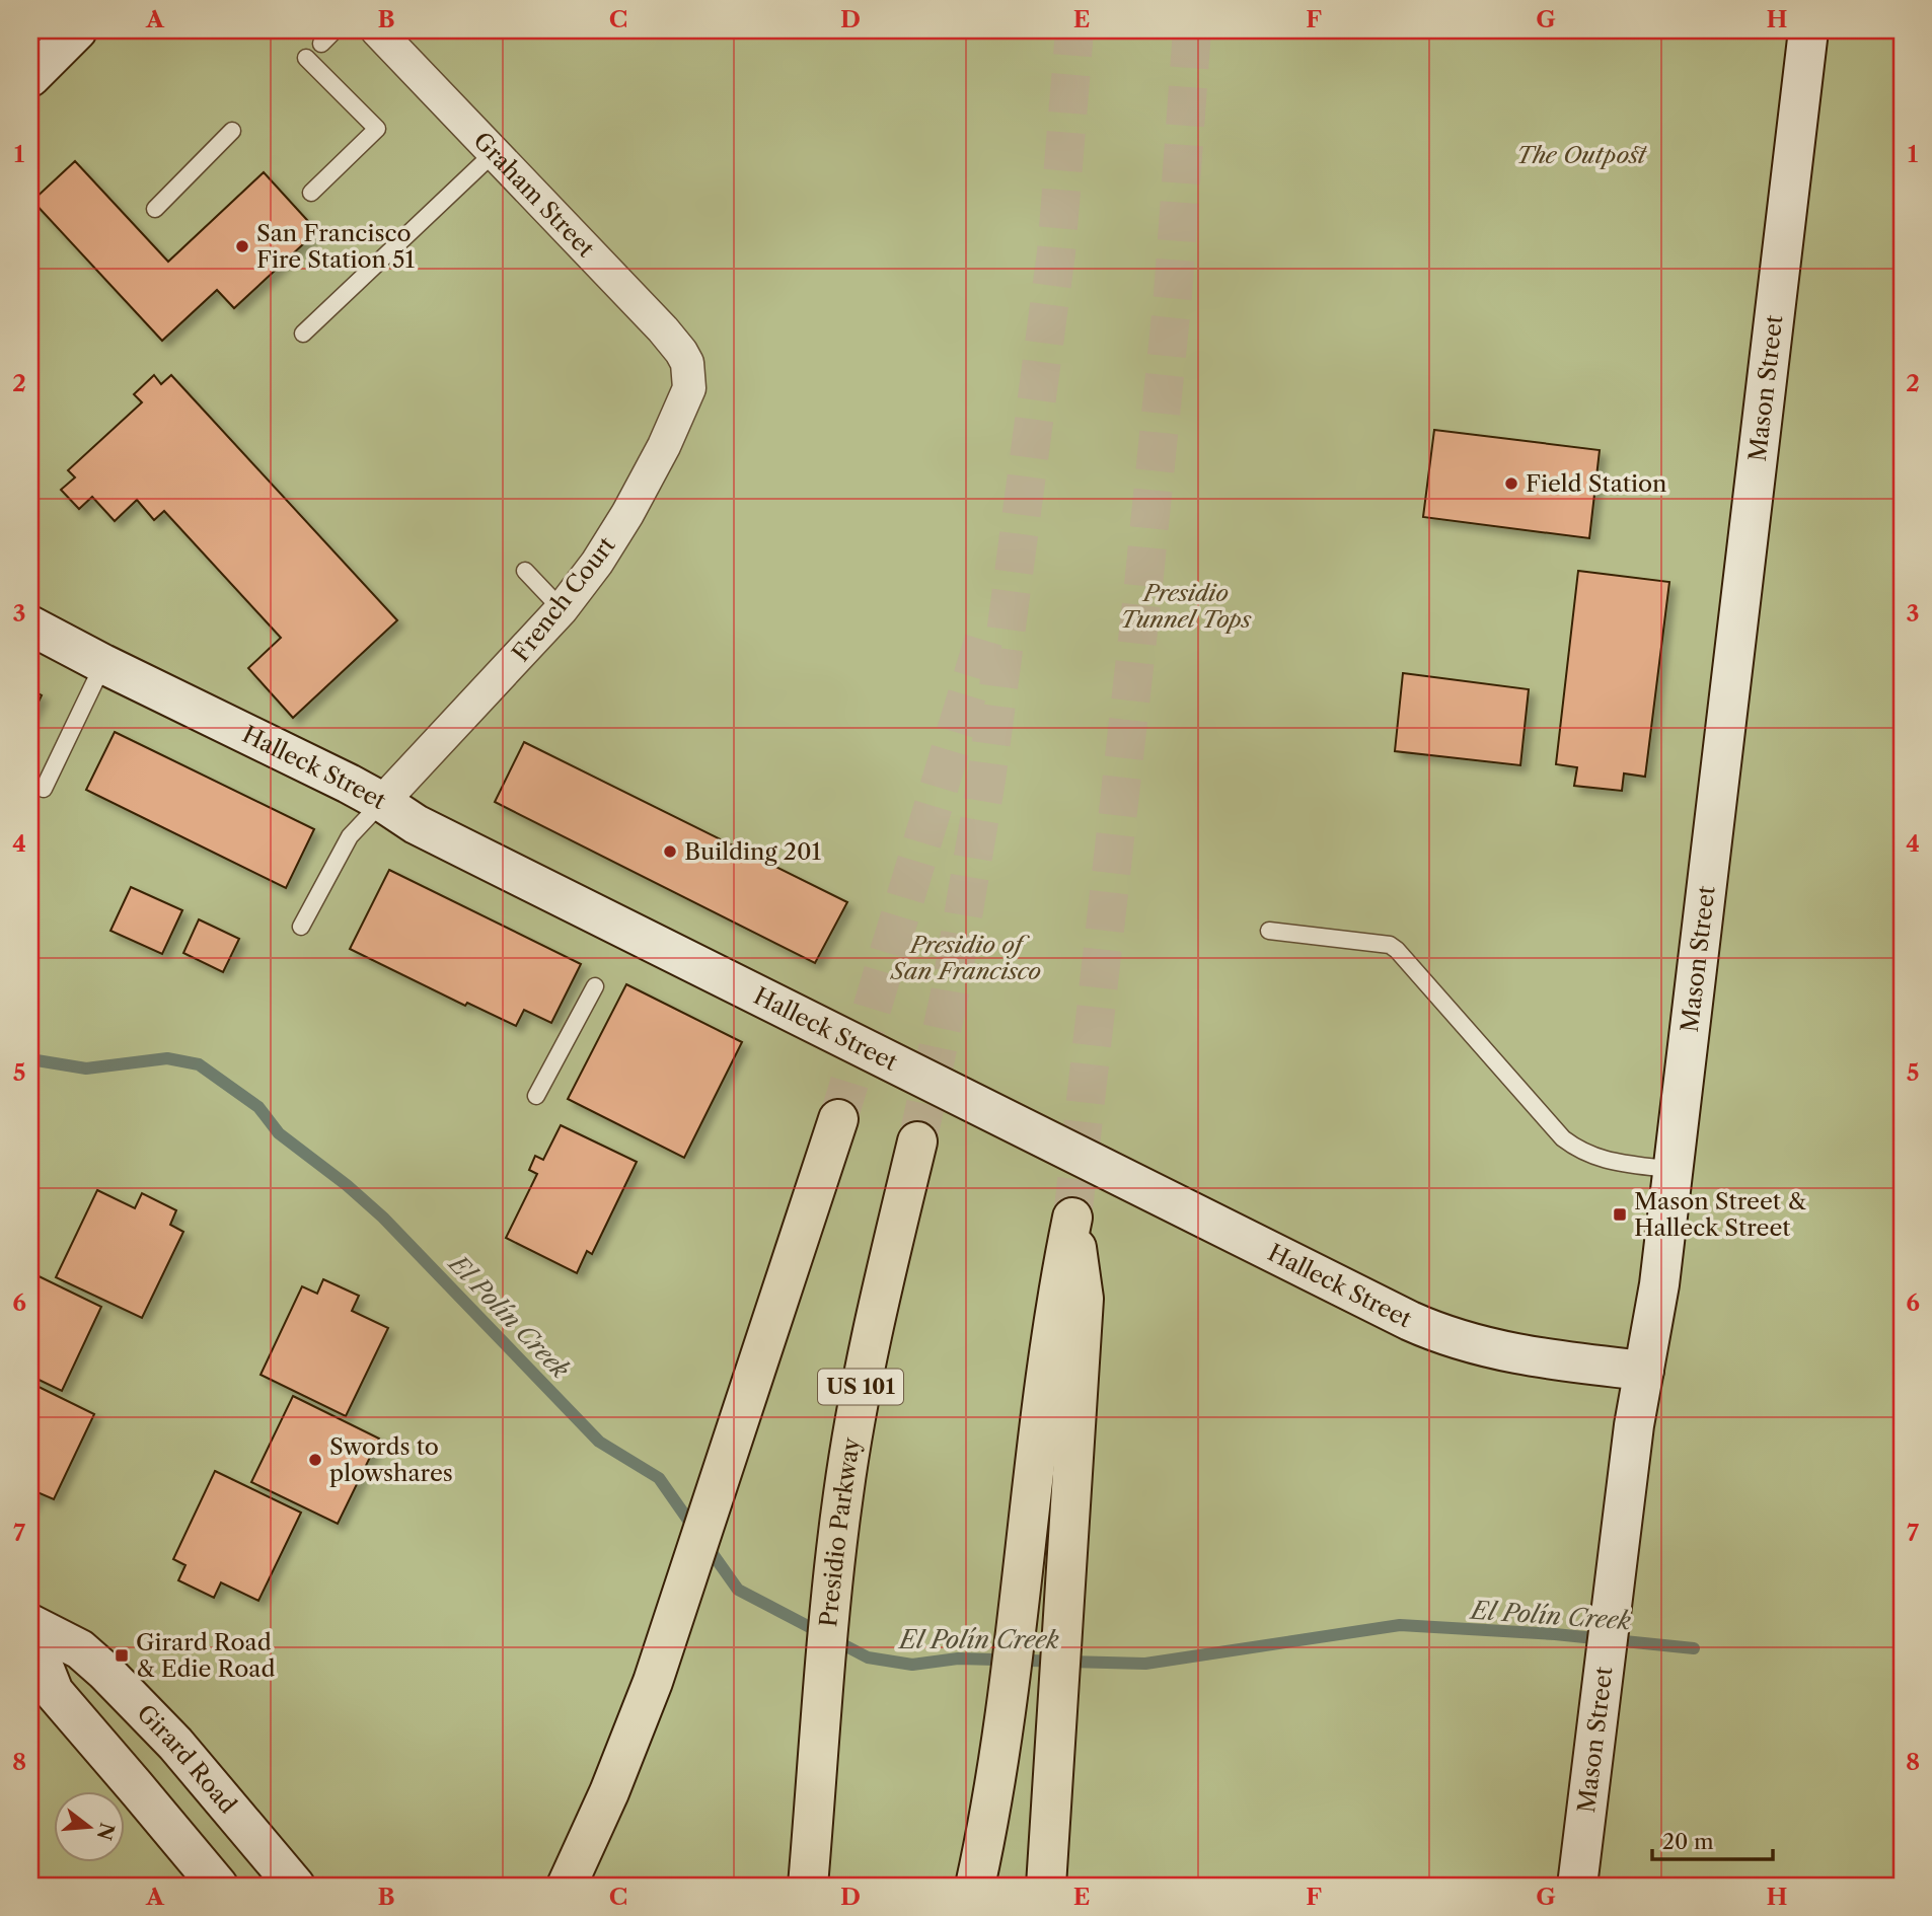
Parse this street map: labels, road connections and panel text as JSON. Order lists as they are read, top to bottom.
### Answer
{
  "streets": {
    "highway": ["US 101", "Presidio Parkway"],
    "street": [
      "Graham Street",
      "Mason Street",
      "French Court",
      "Halleck Street",
      "Girard Road"
    ]
  },
  "crossings": [
    ["Graham Street", "French Court"],
    ["Mason Street", "Halleck Street"],
    ["French Court", "Halleck Street"]
  ],
  "water": ["El Polín Creek"],
  "parks": ["The Outpost", "Presidio Tunnel Tops", "Presidio of San Francisco"],
  "places": {
    "other": [
      "San Francisco Fire Station 51",
      "Field Station",
      "Building 201",
      "Swords to plowshares"
    ],
    "transit": ["Mason Street & Halleck Street", "Girard Road & Edie Road"]
  },
  "scale_bar": "20 m",
  "north": "right",
  "grid": {
    "columns": [
      "A",
      "B",
      "C",
      "D",
      "E",
      "F",
      "G",
      "H"
    ],
    "rows": [
      "1",
      "2",
      "3",
      "4",
      "5",
      "6",
      "7",
      "8"
    ]
  }
}
